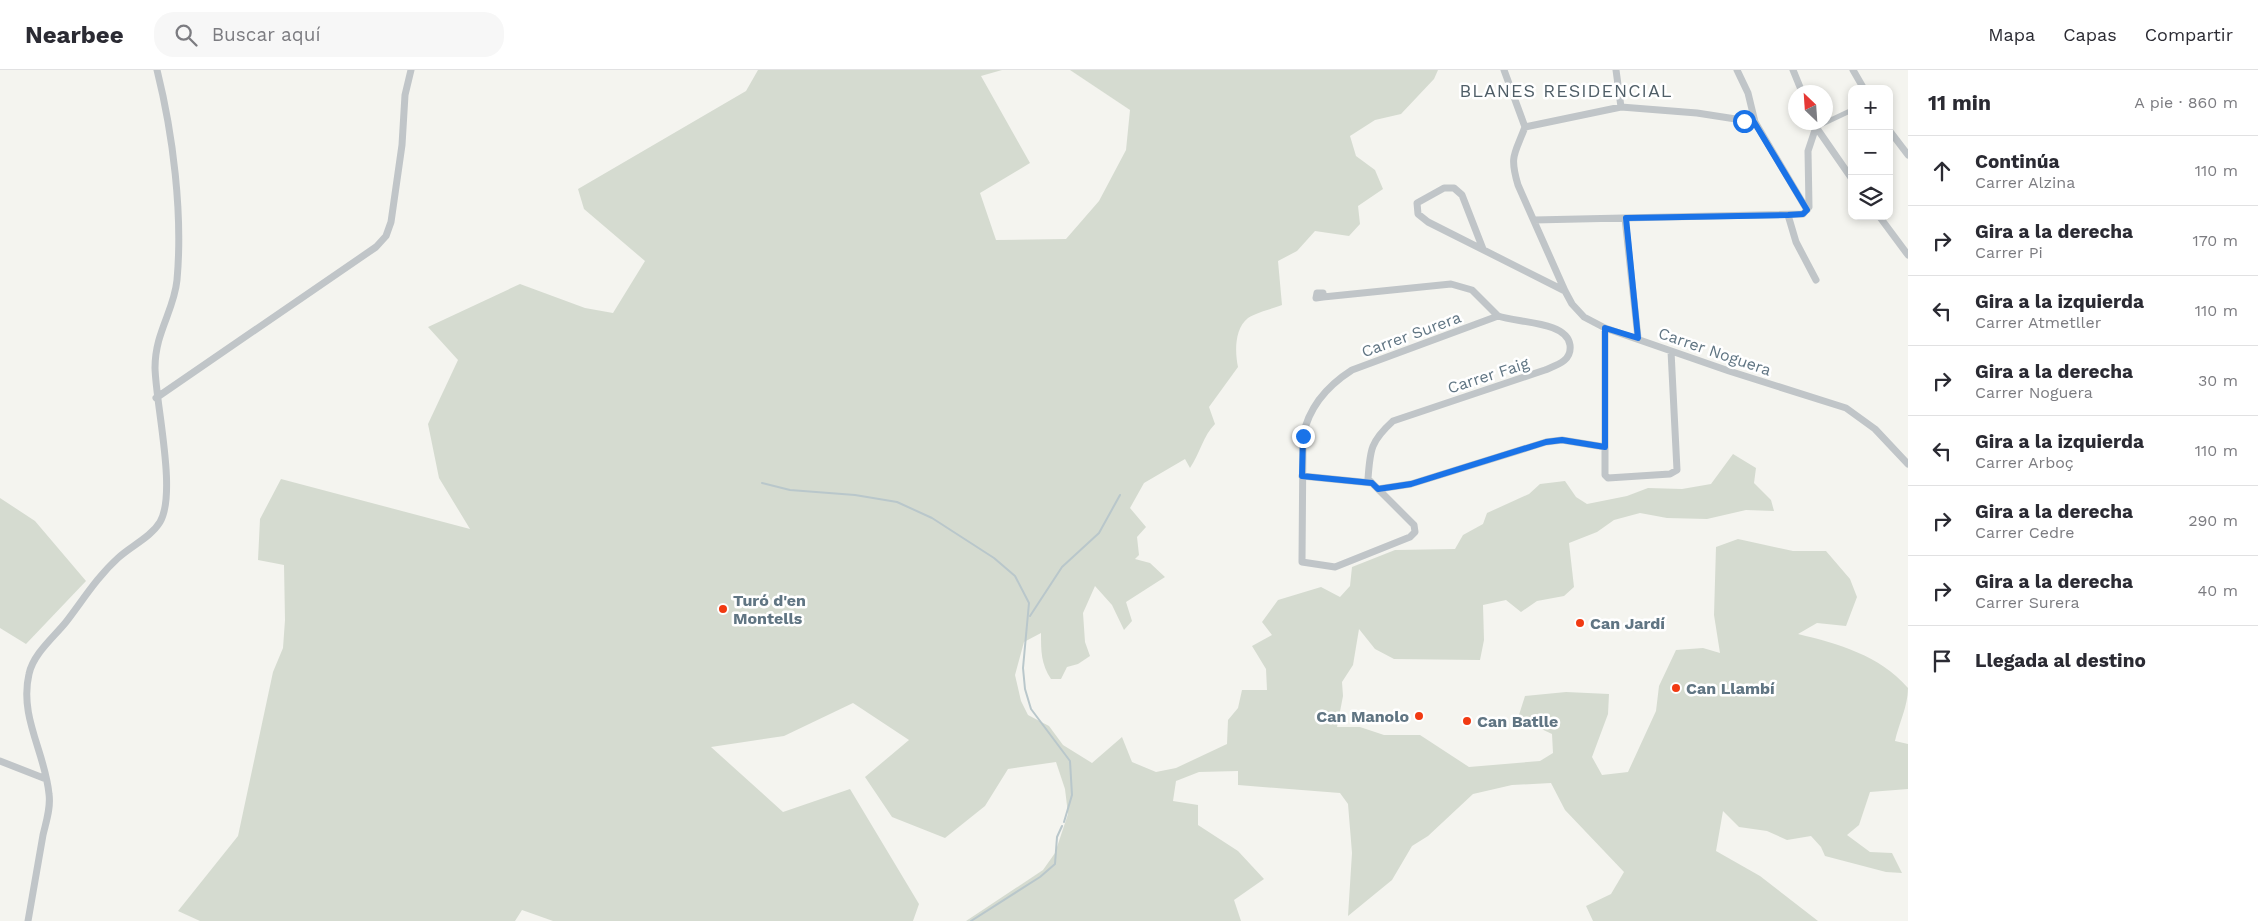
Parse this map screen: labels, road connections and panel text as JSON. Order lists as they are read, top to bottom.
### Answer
{
  "streets": {
    "street": ["Carrer Surera", "Carrer Noguera", "Carrer Faig"]
  },
  "crossings": [
    ["Carrer Surera", "Carrer Faig"]
  ],
  "districts": ["BLANES RESIDENCIAL"],
  "places": [
    "Turó d'en Montells",
    "Can Jardí",
    "Can Llambí",
    "Can Manolo",
    "Can Batlle"
  ],
  "north": "top left",
  "page": {
    "header": "Nearbee",
    "search": "Buscar aquí",
    "nav": ["Mapa", "Capas", "Compartir"],
    "heading": ["11 min", "A pie · 860 m"],
    "map_buttons": ["+", "−"],
    "list": [
      ["Continúa", "Carrer Alzina", "110 m"],
      ["Gira a la derecha", "Carrer Pi", "170 m"],
      ["Gira a la izquierda", "Carrer Atmetller", "110 m"],
      ["Gira a la derecha", "Carrer Noguera", "30 m"],
      ["Gira a la izquierda", "Carrer Arboç", "110 m"],
      ["Gira a la derecha", "Carrer Cedre", "290 m"],
      ["Gira a la derecha", "Carrer Surera", "40 m"],
      "Llegada al destino"
    ]
  }
}
